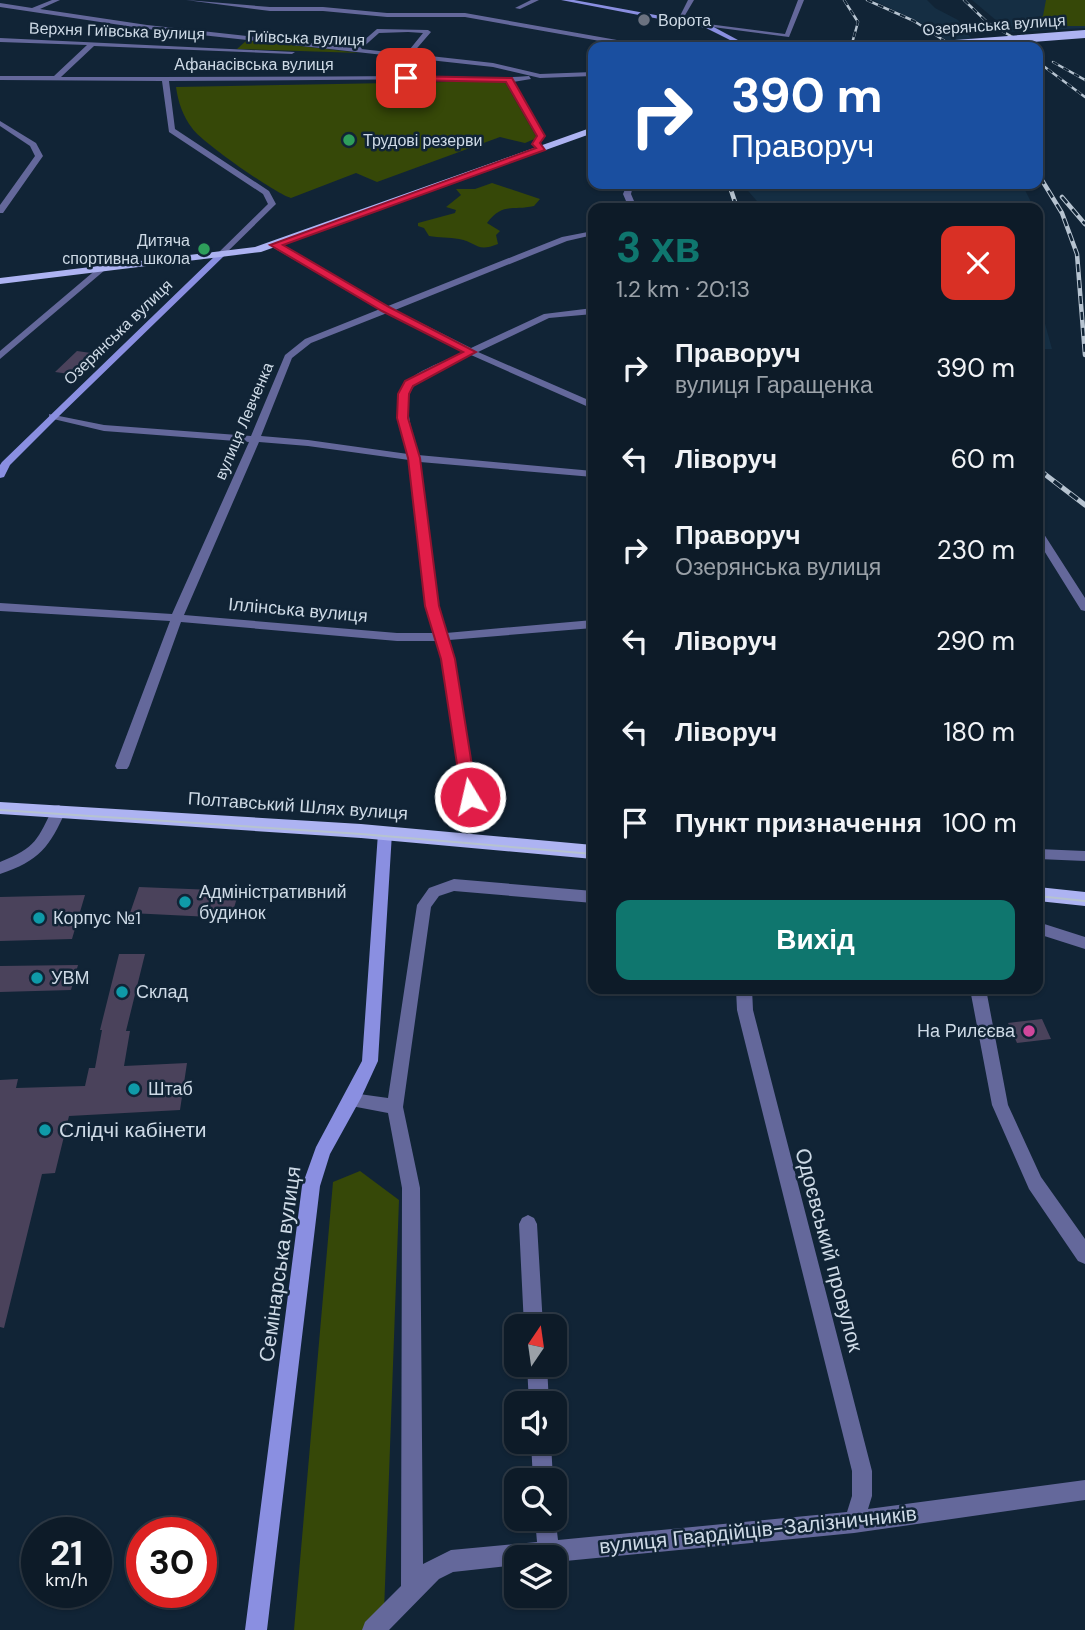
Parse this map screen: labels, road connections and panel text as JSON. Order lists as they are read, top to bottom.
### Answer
{
  "streets": {
    "main road": ["Озерянська вулиця", "Полтавський Шлях вулиця", "Семінарська вулиця"],
    "street": [
      "Верхня Гиївська вулиця",
      "Гиївська вулиця",
      "Афанасівська вулиця",
      "вулиця Левченка",
      "Іллінська вулиця",
      "Одоєвський провулок",
      "вулиця Гвардійців-Залізничників"
    ]
  },
  "crossings": [
    ["Верхня Гиївська вулиця", "Гиївська вулиця"],
    ["Гиївська вулиця", "Афанасівська вулиця"],
    ["вулиця Левченка", "Іллінська вулиця"],
    ["Полтавський Шлях вулиця", "Семінарська вулиця"],
    ["Одоєвський провулок", "вулиця Гвардійців-Залізничників"]
  ],
  "places": [
    "Ворота",
    "Трудові резерви",
    "Дитяча спортивна школа",
    "Адміністративний будинок",
    "Корпус №1",
    "УВМ",
    "Склад",
    "На Рилєєва",
    "Штаб",
    "Слідчі кабінети"
  ],
  "north": "top",
  "page": {
    "turn": ["390 m", "Праворуч"],
    "heading": ["3 хв", "1.2 km · 20:13"],
    "list": [
      {
        "name": "Праворуч",
        "note": "вулиця Гаращенка",
        "value": "390 m"
      },
      {
        "name": "Ліворуч",
        "value": "60 m"
      },
      {
        "name": "Праворуч",
        "note": "Озерянська вулиця",
        "value": "230 m"
      },
      {
        "name": "Ліворуч",
        "value": "290 m"
      },
      {
        "name": "Ліворуч",
        "value": "180 m"
      },
      {
        "name": "Пункт призначення",
        "value": "100 m"
      }
    ],
    "buttons": "Вихід",
    "speed": "21 km/h",
    "limit": "30"
  }
}
